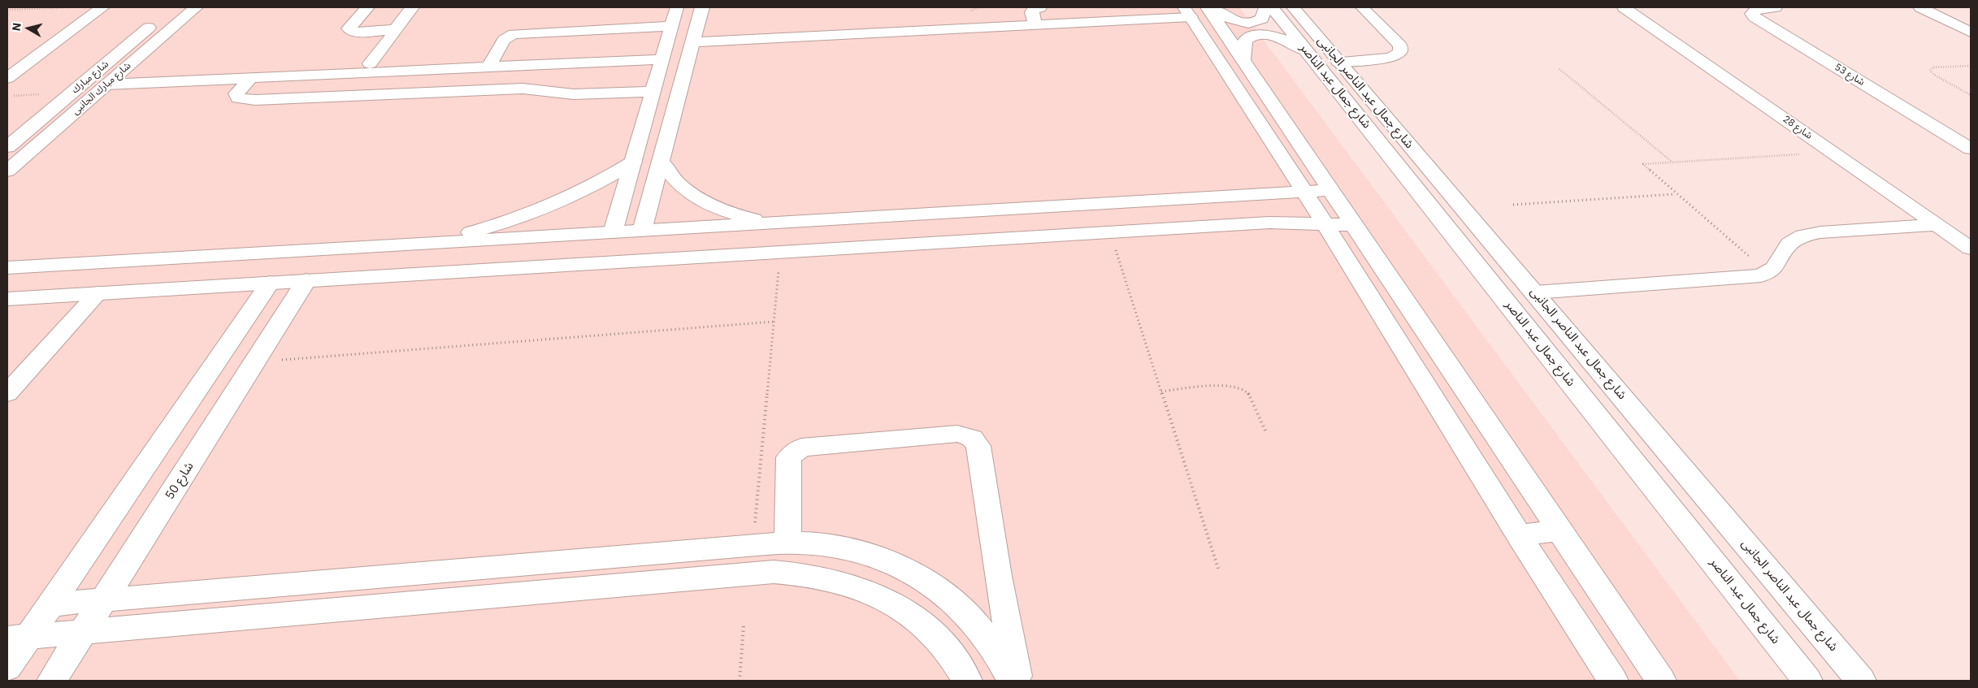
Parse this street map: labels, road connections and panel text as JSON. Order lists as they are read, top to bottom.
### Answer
{
  "streets": {
    "main road": [
      "شارع 53",
      "شارع مبارك",
      "شارع جمال عبد الناصر",
      "شارع مبارك الجانبى",
      "شارع جمال عبد الناصر الجانبى",
      "شارع 28",
      "شارع 50"
    ]
  },
  "north": "left"
}
